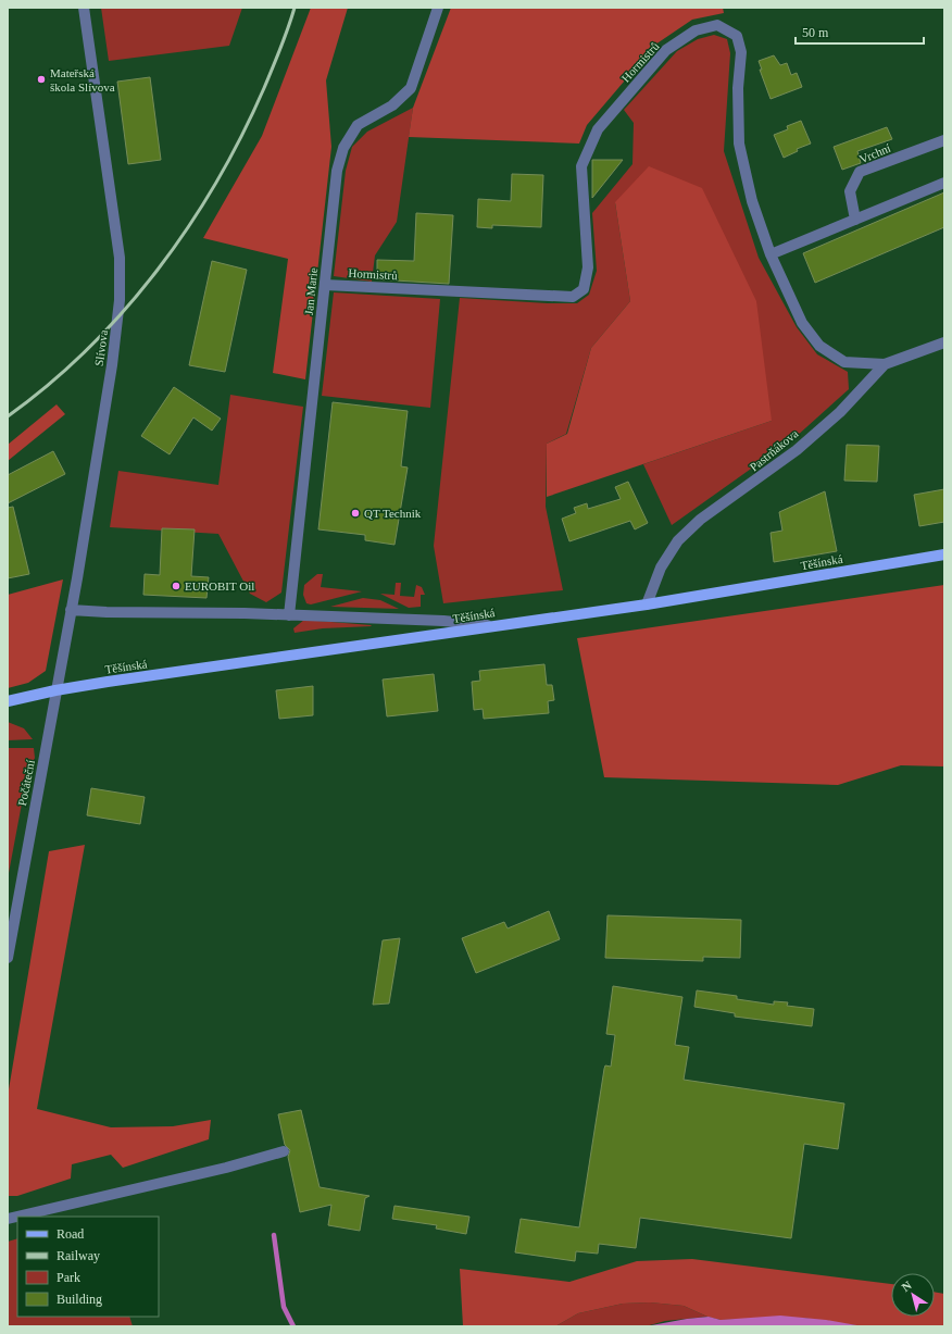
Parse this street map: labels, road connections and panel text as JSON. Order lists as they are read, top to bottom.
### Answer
{
  "streets": {
    "main road": ["Těšínská"],
    "street": [
      "Hormistrů",
      "Vrchní",
      "Jan Marie",
      "Slívova",
      "Pastrňákova",
      "Počáteční"
    ]
  },
  "crossings": [
    ["Hormistrů", "Jan Marie"],
    ["Hormistrů", "Pastrňákova"],
    ["Slívova", "Těšínská"],
    ["Slívova", "Počáteční"],
    ["Pastrňákova", "Těšínská"],
    ["Těšínská", "Počáteční"]
  ],
  "places": ["Mateřská škola Slívova", "QT Technik", "EUROBIT Oil"],
  "legend": [
    "Road",
    "Railway",
    "Park",
    "Building"
  ],
  "scale_bar": "50 m",
  "north": "top left"
}
